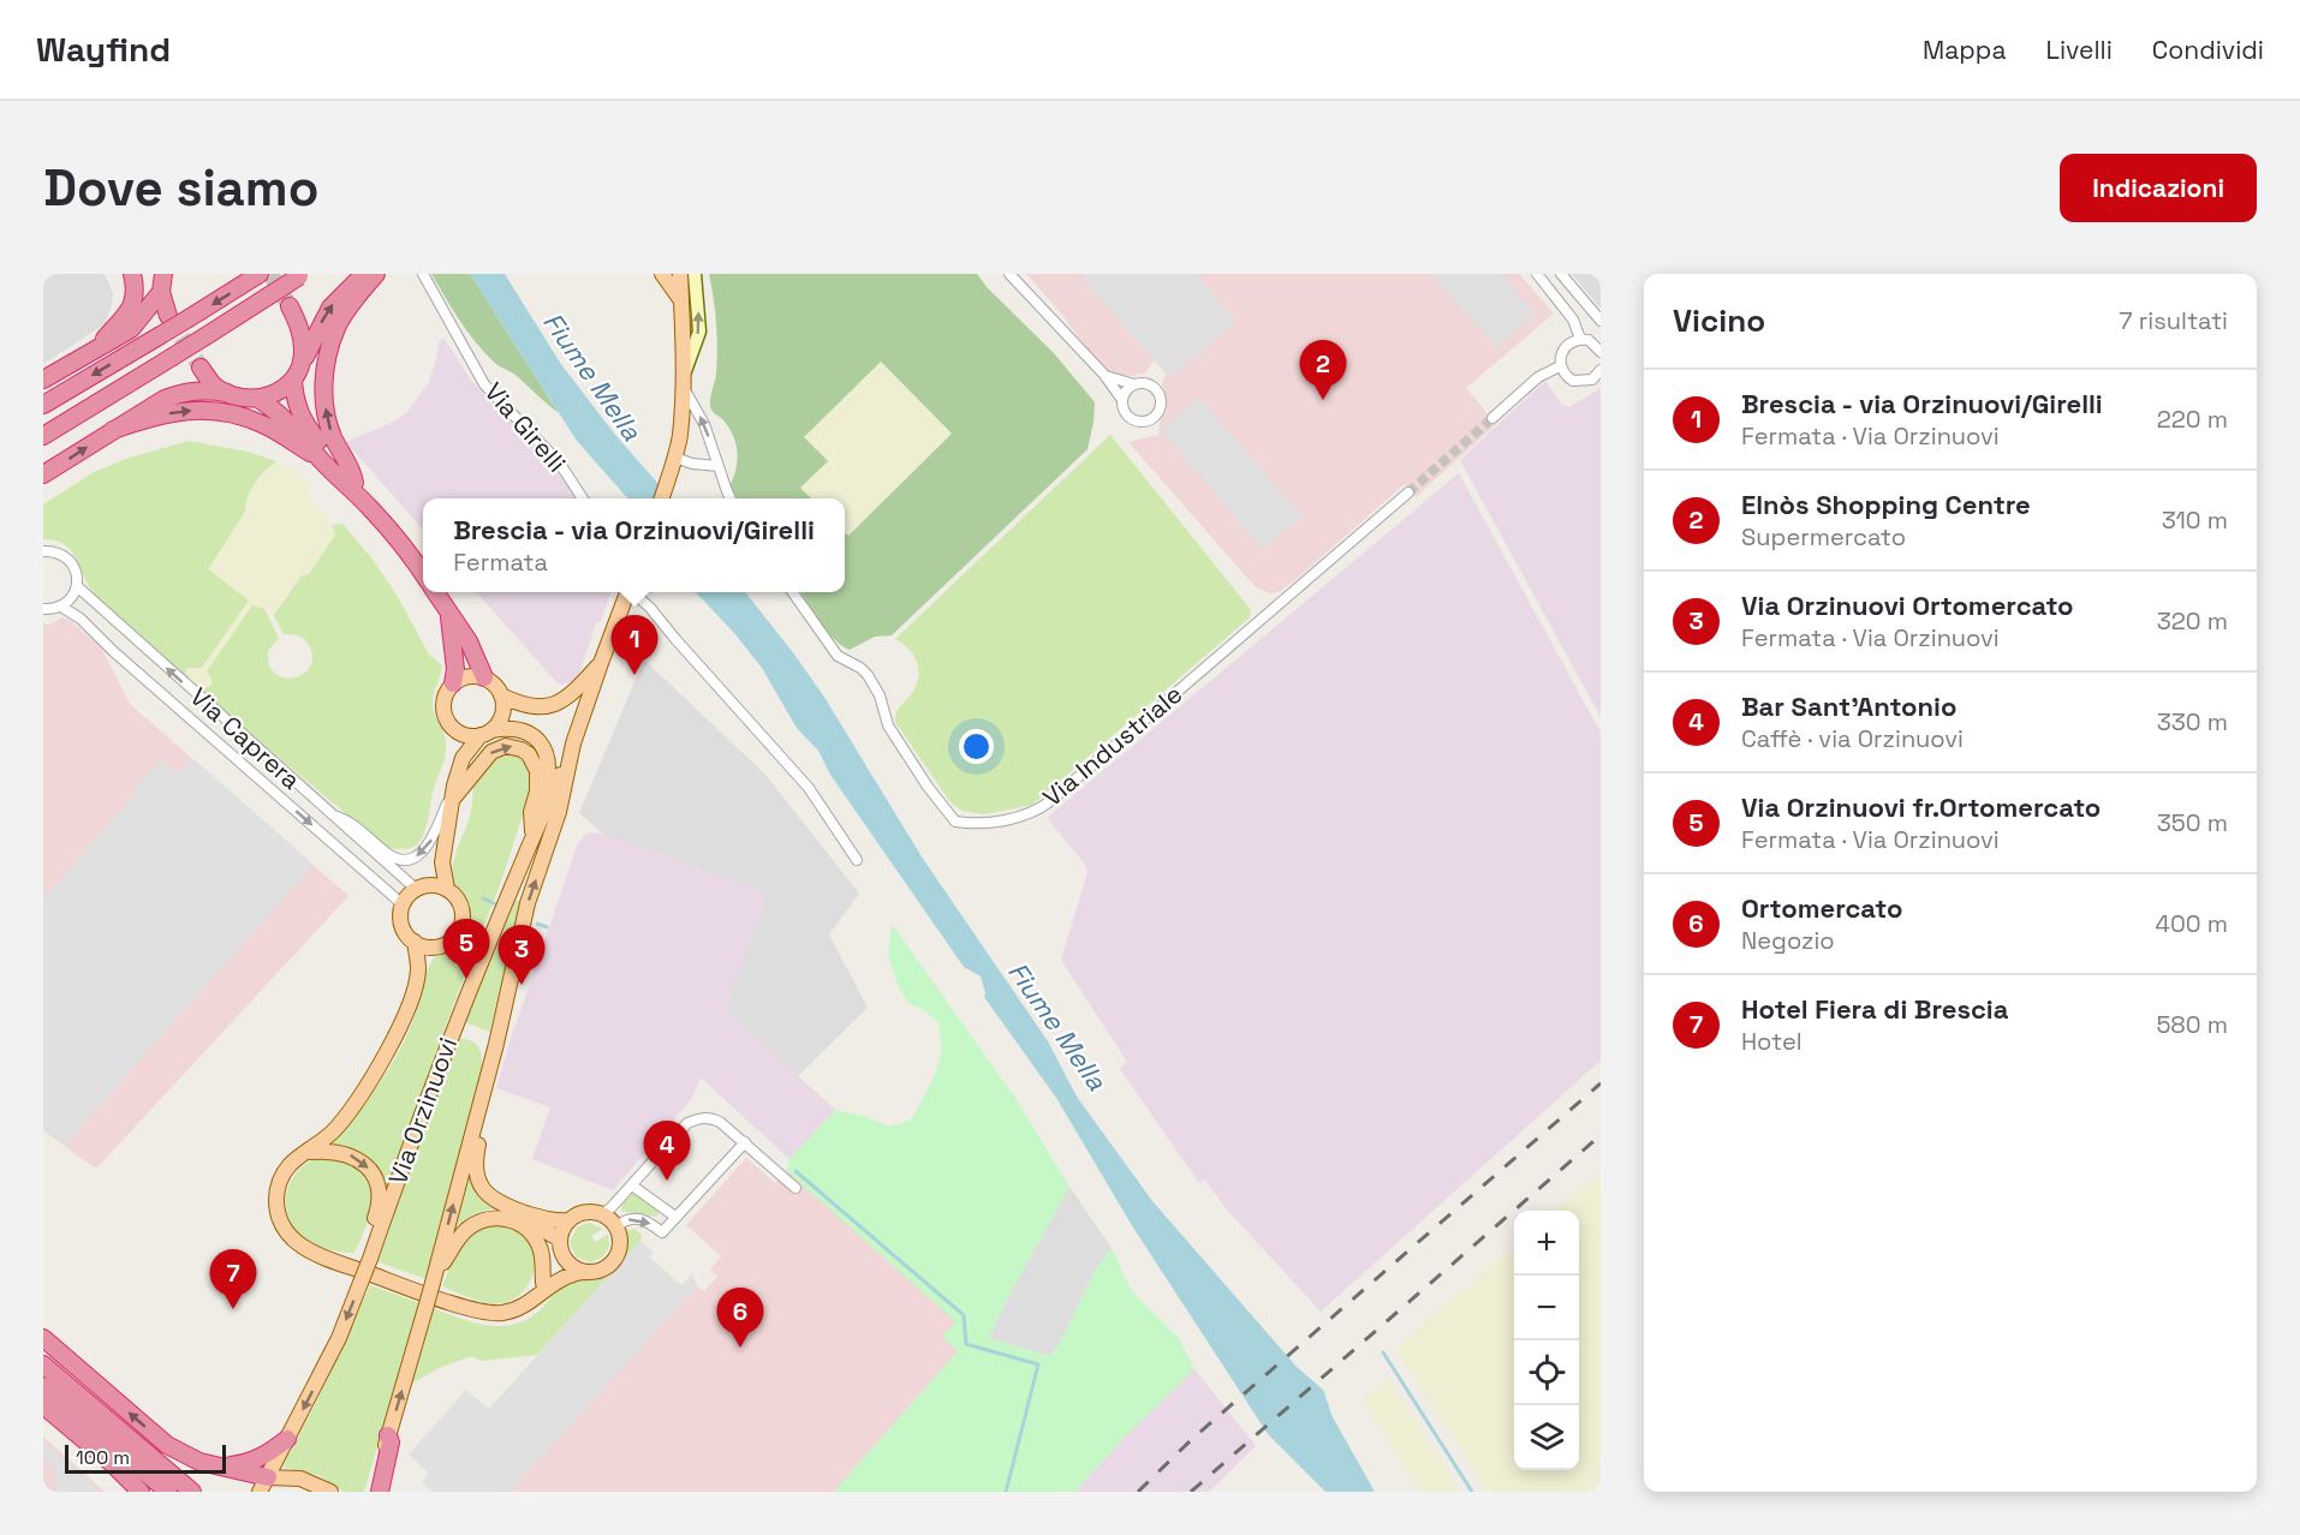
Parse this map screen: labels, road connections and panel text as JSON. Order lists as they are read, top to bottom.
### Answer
{
  "streets": {
    "main road": ["Via Orzinuovi"],
    "street": ["Via Girelli", "Via Caprera", "Via Industriale"]
  },
  "water": ["Fiume Mella"],
  "scale_bar": "100 m",
  "page": {
    "header": "Wayfind",
    "nav": ["Mappa", "Livelli", "Condividi"],
    "buttons": "Indicazioni",
    "title": "Dove siamo",
    "heading": ["Vicino", "7 risultati"],
    "pins": [
      "2",
      "1",
      "5",
      "3",
      "4",
      "7",
      "6"
    ],
    "list": [
      {
        "mark": "1",
        "name": "Brescia - via Orzinuovi/Girelli",
        "note": "Fermata · Via Orzinuovi",
        "value": "220 m"
      },
      {
        "mark": "2",
        "name": "Elnòs Shopping Centre",
        "note": "Supermercato",
        "value": "310 m"
      },
      {
        "mark": "3",
        "name": "Via Orzinuovi Ortomercato",
        "note": "Fermata · Via Orzinuovi",
        "value": "320 m"
      },
      {
        "mark": "4",
        "name": "Bar Sant'Antonio",
        "note": "Caffè · via Orzinuovi",
        "value": "330 m"
      },
      {
        "mark": "5",
        "name": "Via Orzinuovi fr.Ortomercato",
        "note": "Fermata · Via Orzinuovi",
        "value": "350 m"
      },
      {
        "mark": "6",
        "name": "Ortomercato",
        "note": "Negozio",
        "value": "400 m"
      },
      {
        "mark": "7",
        "name": "Hotel Fiera di Brescia",
        "note": "Hotel",
        "value": "580 m"
      }
    ],
    "popup": ["Brescia - via Orzinuovi/Girelli", "Fermata"],
    "map_buttons": ["+", "−"],
    "scale": "100 m"
  }
}
